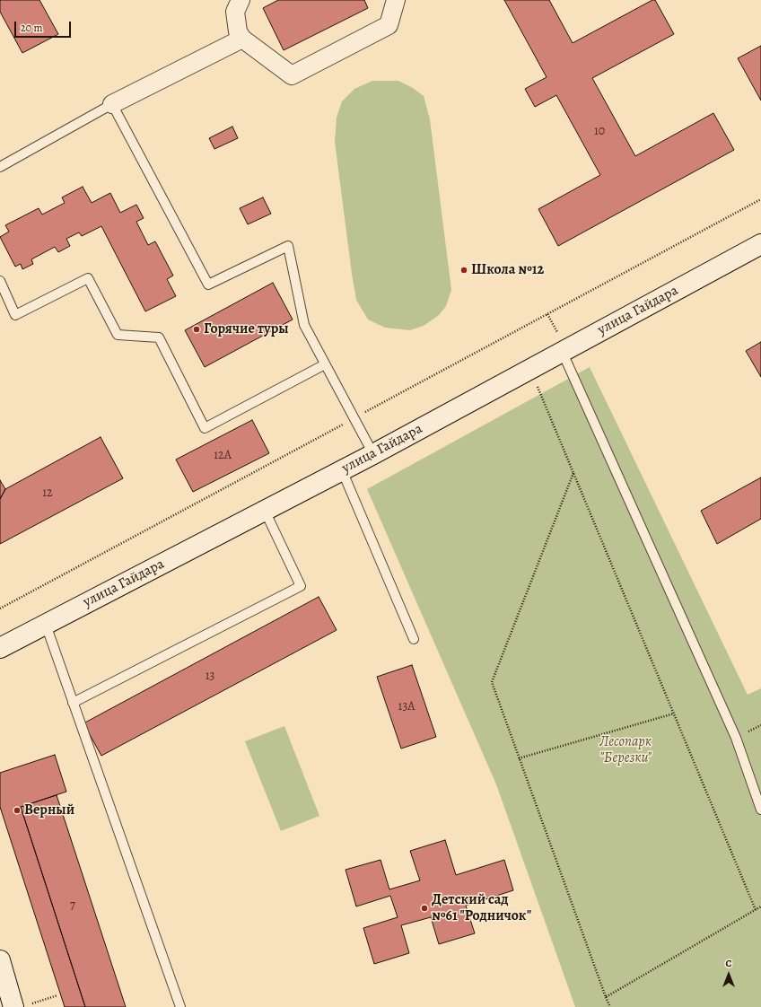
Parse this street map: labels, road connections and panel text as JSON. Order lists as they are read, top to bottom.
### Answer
{
  "streets": {
    "street": ["улица Гайдара"]
  },
  "parks": ["Лесопарк \"Березки\""],
  "places": [
    "Школа №12",
    "Горячие туры",
    "Верный",
    "Детский сад №61 \"Родничок\""
  ],
  "house_numbers": [
    "10",
    "12А",
    "12",
    "13",
    "13А",
    "7"
  ],
  "scale_bar": "20 m",
  "north": "top"
}
